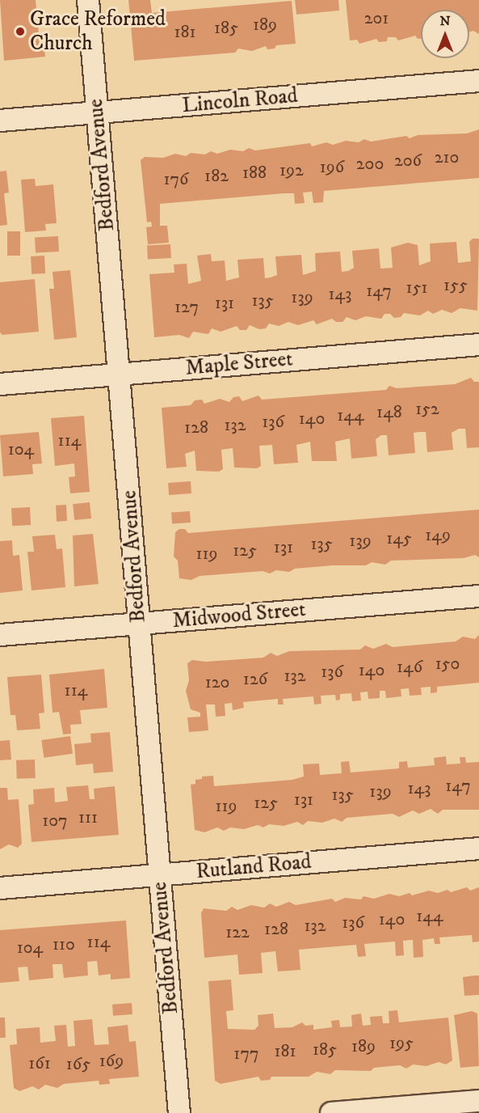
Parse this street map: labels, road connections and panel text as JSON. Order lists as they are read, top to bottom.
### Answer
{
  "streets": {
    "street": [
      "Lincoln Road",
      "Bedford Avenue",
      "Maple Street",
      "Midwood Street",
      "Rutland Road"
    ]
  },
  "crossings": [
    ["Lincoln Road", "Bedford Avenue"],
    ["Bedford Avenue", "Maple Street"],
    ["Bedford Avenue", "Midwood Street"],
    ["Bedford Avenue", "Rutland Road"]
  ],
  "places": ["Grace Reformed Church"],
  "house_numbers": [
    "201",
    "189",
    "185",
    "181",
    "210",
    "206",
    "200",
    "196",
    "192",
    "188",
    "182",
    "176",
    "155",
    "151",
    "147",
    "143",
    "139",
    "135",
    "131",
    "127",
    "152",
    "148",
    "144",
    "140",
    "136",
    "132",
    "128",
    "114",
    "104",
    "149",
    "145",
    "139",
    "135",
    "131",
    "125",
    "119",
    "150",
    "146",
    "140",
    "136",
    "132",
    "126",
    "120",
    "114",
    "147",
    "143",
    "139",
    "135",
    "131",
    "125",
    "119",
    "111",
    "107",
    "144",
    "140",
    "136",
    "132",
    "128",
    "122",
    "114",
    "110",
    "104",
    "195",
    "189",
    "185",
    "181",
    "177",
    "169",
    "161",
    "165"
  ],
  "north": "top"
}
